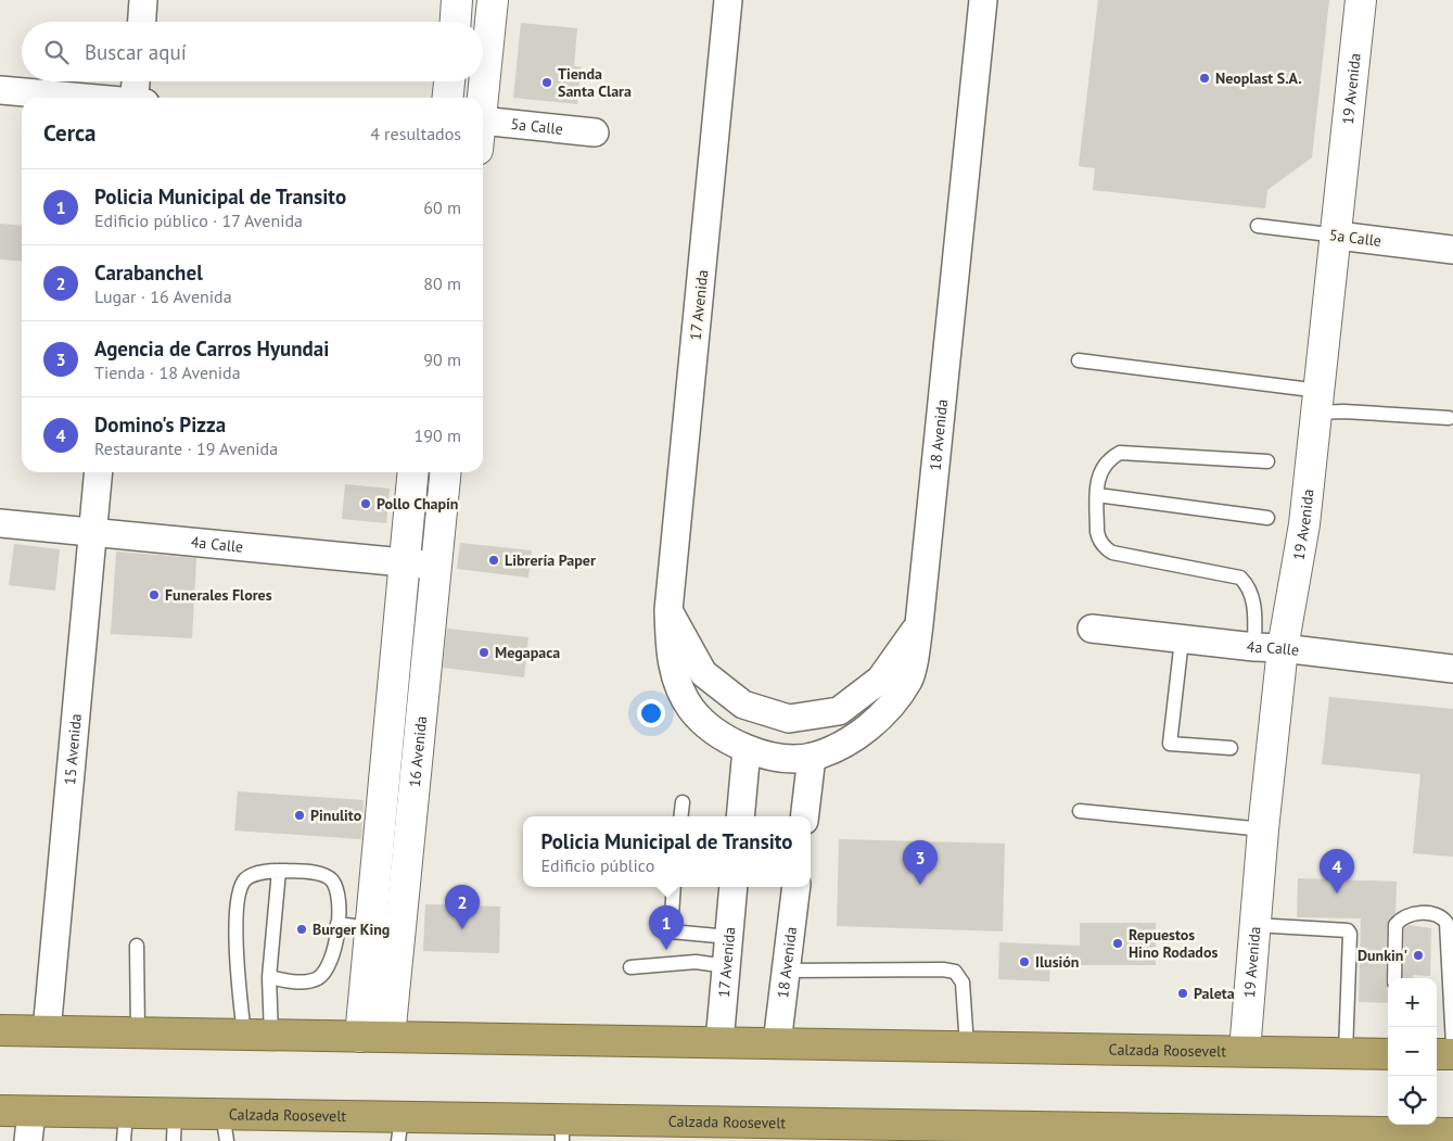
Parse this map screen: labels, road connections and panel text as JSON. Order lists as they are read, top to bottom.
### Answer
{
  "streets": {
    "highway": ["Calzada Roosevelt"],
    "main road": ["19 Avenida", "16 Avenida"],
    "street": [
      "5a Calle",
      "17 Avenida",
      "18 Avenida",
      "4a Calle",
      "15 Avenida"
    ]
  },
  "crossings": [
    ["19 Avenida", "5a Calle"],
    ["19 Avenida", "4a Calle"],
    ["19 Avenida", "Calzada Roosevelt"],
    ["17 Avenida", "18 Avenida"],
    ["17 Avenida", "Calzada Roosevelt"],
    ["18 Avenida", "Calzada Roosevelt"],
    ["4a Calle", "15 Avenida"],
    ["4a Calle", "16 Avenida"],
    ["15 Avenida", "Calzada Roosevelt"],
    ["16 Avenida", "Calzada Roosevelt"]
  ],
  "places": [
    "Neoplast S.A.",
    "Tienda Santa Clara",
    "Pollo Chapín",
    "Librería Paper",
    "Funerales Flores",
    "Megapaca",
    "Pinulito",
    "Burger King",
    "Repuestos Hino Rodados",
    "Dunkin'",
    "Ilusión",
    "Paleta"
  ],
  "page": {
    "search": "Buscar aquí",
    "heading": ["Cerca", "4 resultados"],
    "list": [
      {
        "mark": "1",
        "name": "Policia Municipal de Transito",
        "note": "Edificio público · 17 Avenida",
        "value": "60 m"
      },
      {
        "mark": "2",
        "name": "Carabanchel",
        "note": "Lugar · 16 Avenida",
        "value": "80 m"
      },
      {
        "mark": "3",
        "name": "Agencia de Carros Hyundai",
        "note": "Tienda · 18 Avenida",
        "value": "90 m"
      },
      {
        "mark": "4",
        "name": "Domino's Pizza",
        "note": "Restaurante · 19 Avenida",
        "value": "190 m"
      }
    ],
    "popup": ["Policia Municipal de Transito", "Edificio público"],
    "pins": [
      "3",
      "4",
      "2",
      "1"
    ],
    "map_buttons": ["+", "−"]
  }
}
